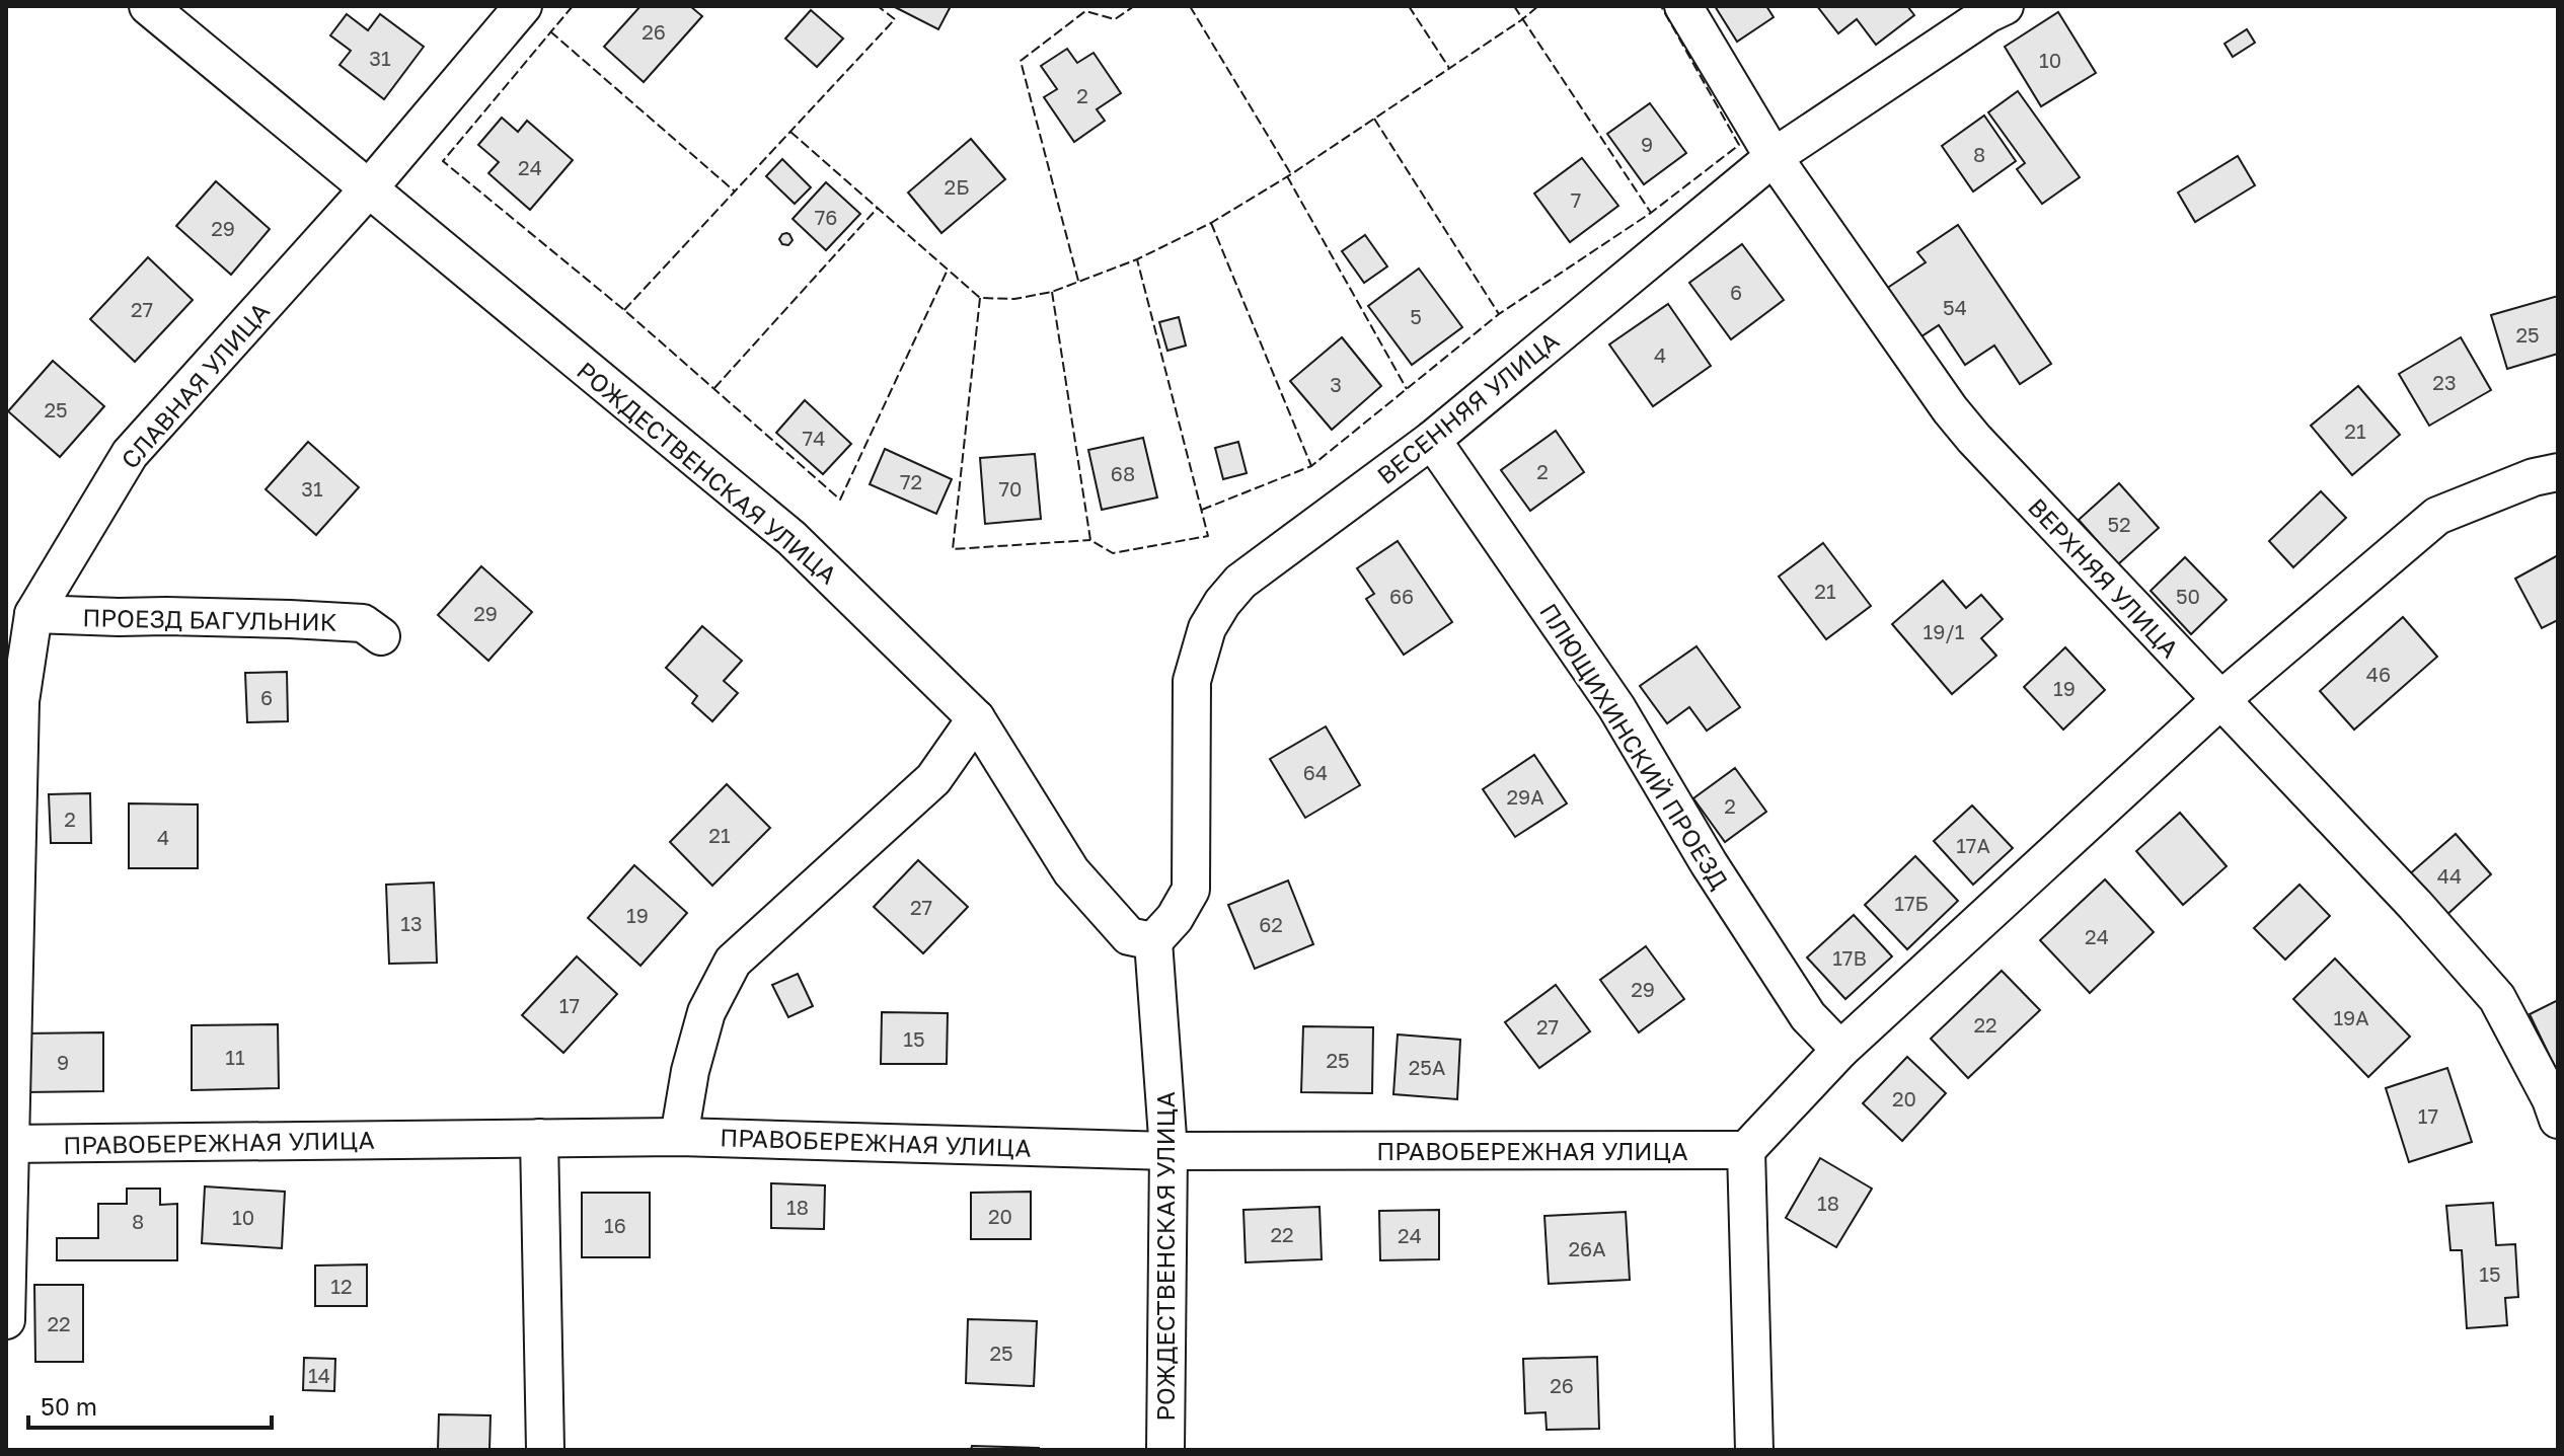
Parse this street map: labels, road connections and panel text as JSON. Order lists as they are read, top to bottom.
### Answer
{
  "streets": {
    "street": [
      "СЛАВНАЯ УЛИЦА",
      "ВЕСЕННЯЯ УЛИЦА",
      "РОЖДЕСТВЕНСКАЯ УЛИЦА",
      "ВЕРХНЯЯ УЛИЦА",
      "ПРОЕЗД БАГУЛЬНИК",
      "ПЛЮЩИХИНСКИЙ ПРОЕЗД",
      "ПРАВОБЕРЕЖНАЯ УЛИЦА"
    ]
  },
  "crossings": [
    ["СЛАВНАЯ УЛИЦА", "РОЖДЕСТВЕНСКАЯ УЛИЦА"],
    ["СЛАВНАЯ УЛИЦА", "ПРОЕЗД БАГУЛЬНИК"],
    ["СЛАВНАЯ УЛИЦА", "ПРАВОБЕРЕЖНАЯ УЛИЦА"],
    ["ВЕСЕННЯЯ УЛИЦА", "РОЖДЕСТВЕНСКАЯ УЛИЦА"],
    ["ВЕСЕННЯЯ УЛИЦА", "ВЕРХНЯЯ УЛИЦА"],
    ["ВЕСЕННЯЯ УЛИЦА", "ПЛЮЩИХИНСКИЙ ПРОЕЗД"],
    ["РОЖДЕСТВЕНСКАЯ УЛИЦА", "ПРАВОБЕРЕЖНАЯ УЛИЦА"]
  ],
  "house_numbers": [
    "26",
    "31",
    "10",
    "2",
    "9",
    "8",
    "24",
    "2Б",
    "7",
    "76",
    "29",
    "6",
    "54",
    "27",
    "5",
    "25",
    "4",
    "23",
    "3",
    "25",
    "21",
    "74",
    "2",
    "68",
    "72",
    "31",
    "70",
    "52",
    "21",
    "66",
    "50",
    "29",
    "19/1",
    "46",
    "19",
    "6",
    "64",
    "29А",
    "2",
    "2",
    "21",
    "4",
    "17А",
    "44",
    "17Б",
    "27",
    "19",
    "13",
    "62",
    "24",
    "17В",
    "29",
    "17",
    "19А",
    "22",
    "27",
    "15",
    "11",
    "25",
    "9",
    "25А",
    "20",
    "17",
    "18",
    "18",
    "20",
    "10",
    "8",
    "16",
    "22",
    "24",
    "26А",
    "15",
    "12",
    "22",
    "25",
    "14",
    "26"
  ],
  "scale_bar": "50 m"
}
